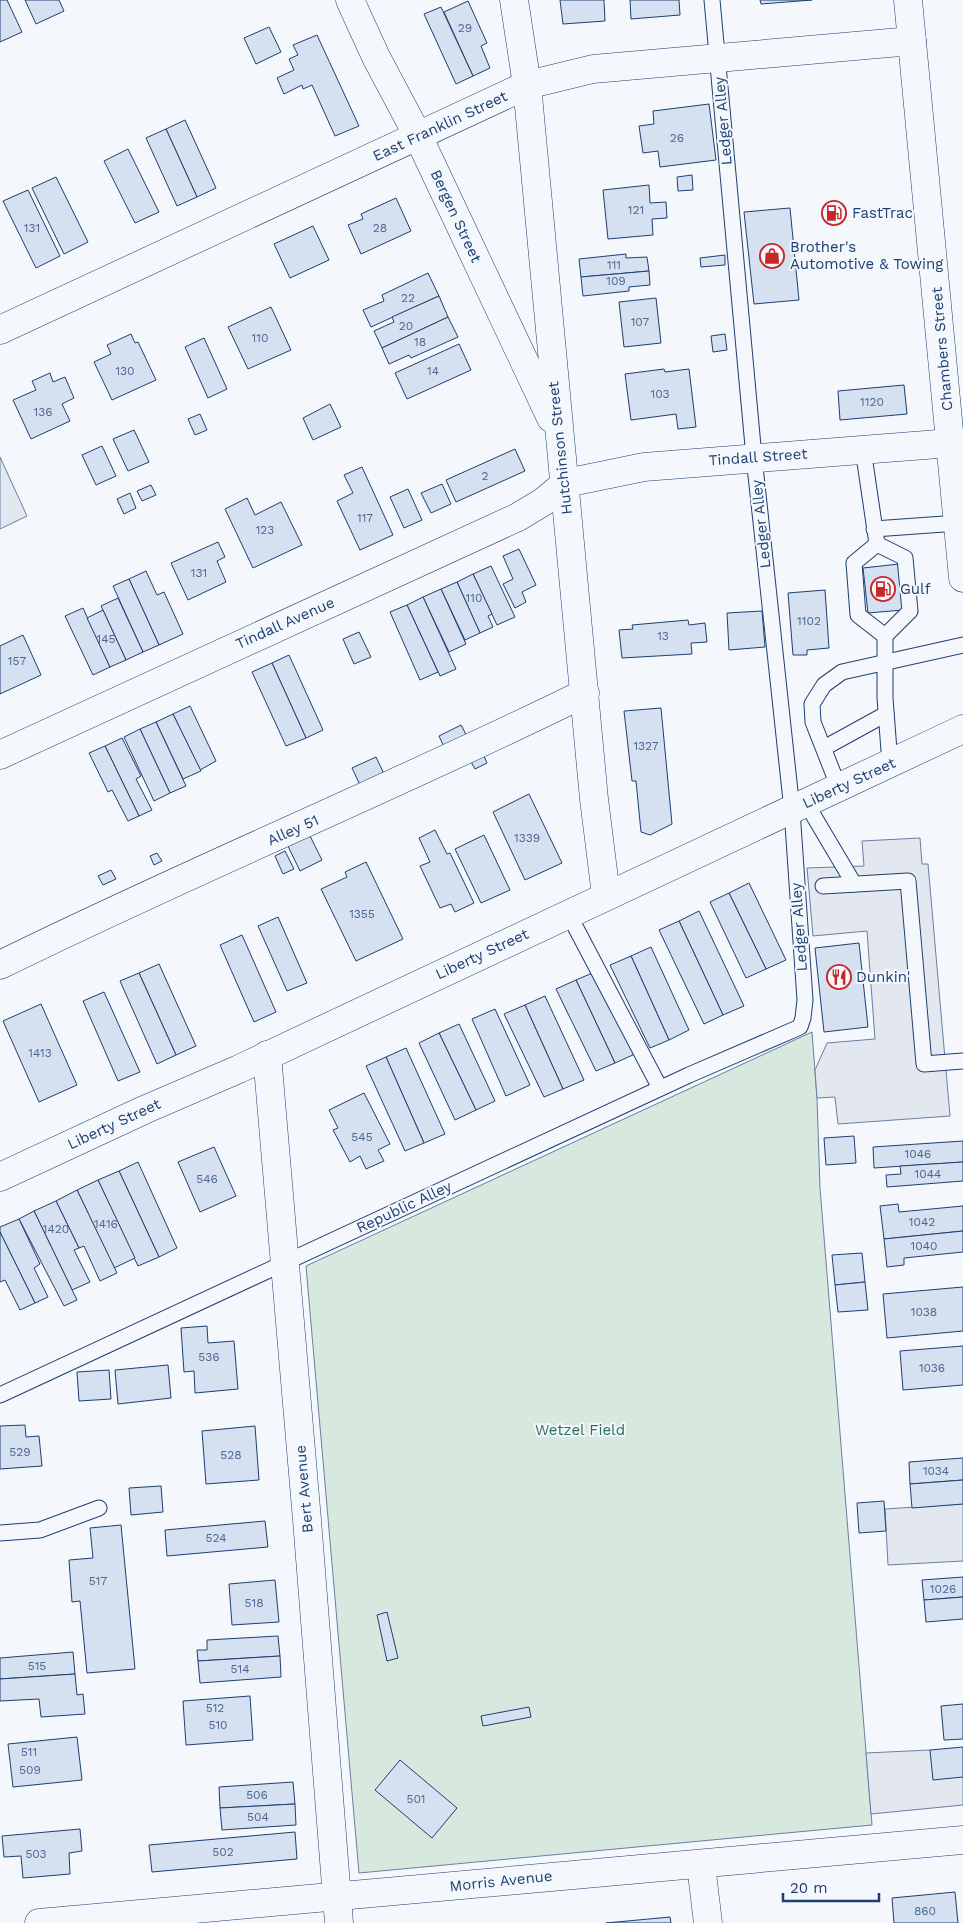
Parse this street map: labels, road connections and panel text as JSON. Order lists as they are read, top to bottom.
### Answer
{
  "streets": {
    "street": [
      "East Franklin Street",
      "Bergen Street",
      "Chambers Street",
      "Hutchinson Street",
      "Tindall Street",
      "Tindall Avenue",
      "Liberty Street",
      "Alley 51",
      "Bert Avenue",
      "Morris Avenue"
    ],
    "lane": ["Ledger Alley", "Republic Alley"]
  },
  "crossings": [
    ["Ledger Alley", "East Franklin Street"],
    ["Ledger Alley", "Tindall Street"],
    ["Ledger Alley", "Liberty Street"],
    ["Ledger Alley", "Republic Alley"],
    ["East Franklin Street", "Bergen Street"],
    ["East Franklin Street", "Chambers Street"],
    ["East Franklin Street", "Hutchinson Street"],
    ["Bergen Street", "Hutchinson Street"],
    ["Chambers Street", "Tindall Street"],
    ["Hutchinson Street", "Tindall Street"],
    ["Hutchinson Street", "Tindall Avenue"],
    ["Hutchinson Street", "Liberty Street"],
    ["Hutchinson Street", "Alley 51"],
    ["Tindall Street", "Tindall Avenue"],
    ["Liberty Street", "Bert Avenue"],
    ["Republic Alley", "Bert Avenue"],
    ["Bert Avenue", "Morris Avenue"]
  ],
  "parks": ["Wetzel Field"],
  "places": {
    "fuel station": ["FastTrac", "Gulf"],
    "shop": ["Brother's Automotive & Towing"],
    "restaurant": ["Dunkin'"]
  },
  "house_numbers": [
    "29",
    "26",
    "121",
    "131",
    "28",
    "111",
    "109",
    "22",
    "107",
    "20",
    "110",
    "18",
    "130",
    "14",
    "103",
    "1120",
    "136",
    "2",
    "117",
    "123",
    "131",
    "110",
    "1102",
    "13",
    "145",
    "157",
    "1327",
    "1339",
    "1355",
    "1413",
    "545",
    "1046",
    "1044",
    "546",
    "1042",
    "1416",
    "1420",
    "1040",
    "1038",
    "536",
    "1036",
    "529",
    "528",
    "1034",
    "524",
    "517",
    "1026",
    "518",
    "515",
    "514",
    "512",
    "510",
    "511",
    "509",
    "506",
    "501",
    "504",
    "502",
    "503",
    "860"
  ],
  "scale_bar": "20 m"
}
